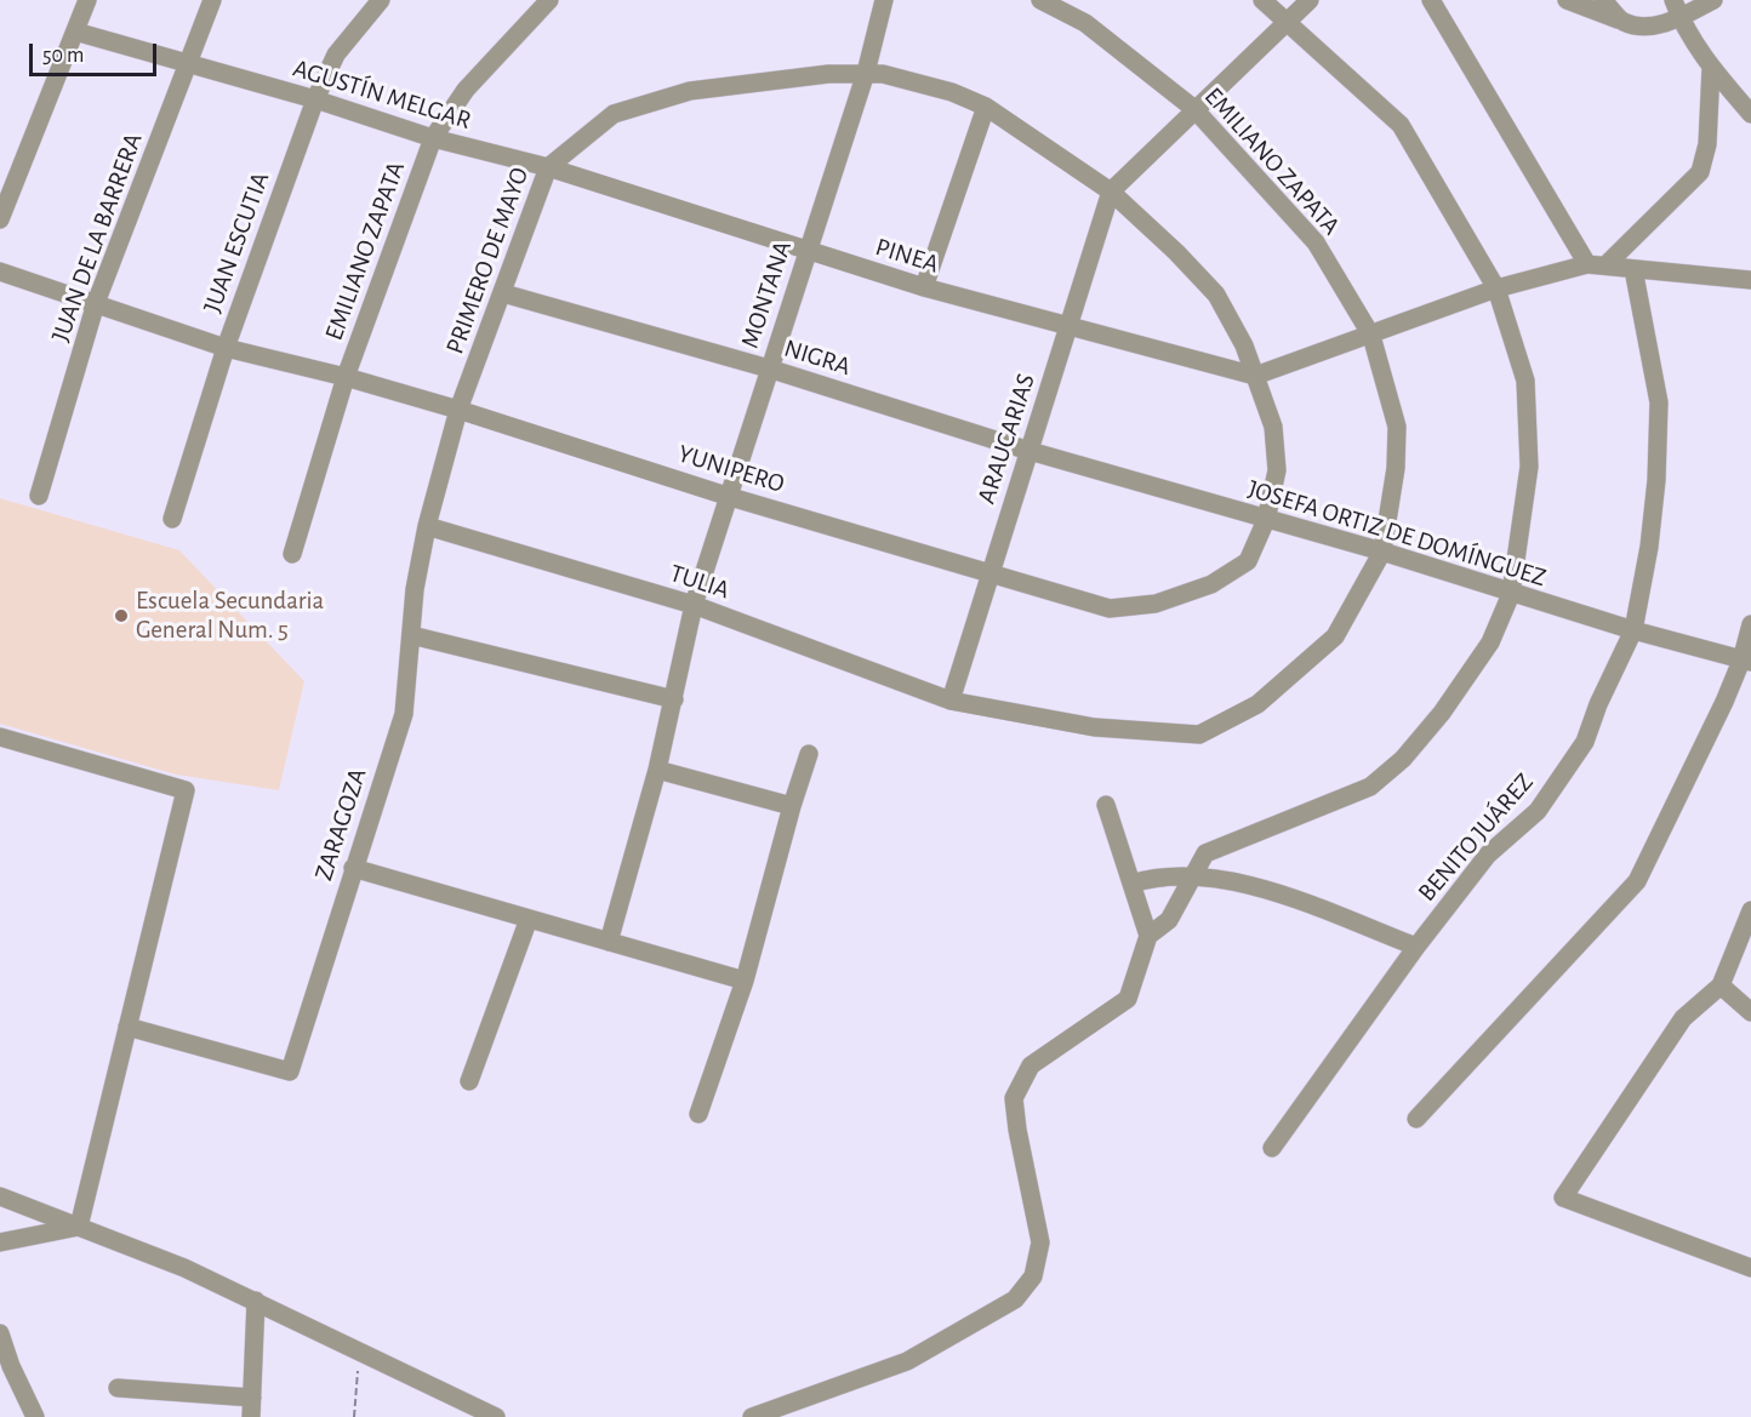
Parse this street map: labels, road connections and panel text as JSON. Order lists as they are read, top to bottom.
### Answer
{
  "streets": {
    "street": [
      "AGUSTÍN MELGAR",
      "EMILIANO ZAPATA",
      "JUAN DE LA BARRERA",
      "JUAN ESCUTIA",
      "PINEA",
      "PRIMERO DE MAYO",
      "MONTANA",
      "NIGRA",
      "ARAUCARIAS",
      "YUNIPERO",
      "JOSEFA ORTIZ DE DOMÍNGUEZ",
      "TULIA",
      "ZARAGOZA",
      "BENITO JUÁREZ"
    ]
  },
  "crossings": [
    ["AGUSTÍN MELGAR", "EMILIANO ZAPATA"],
    ["AGUSTÍN MELGAR", "JUAN DE LA BARRERA"],
    ["AGUSTÍN MELGAR", "JUAN ESCUTIA"],
    ["AGUSTÍN MELGAR", "PINEA"],
    ["AGUSTÍN MELGAR", "PRIMERO DE MAYO"],
    ["EMILIANO ZAPATA", "ARAUCARIAS"],
    ["EMILIANO ZAPATA", "YUNIPERO"],
    ["EMILIANO ZAPATA", "JOSEFA ORTIZ DE DOMÍNGUEZ"],
    ["EMILIANO ZAPATA", "TULIA"],
    ["JUAN DE LA BARRERA", "YUNIPERO"],
    ["JUAN ESCUTIA", "YUNIPERO"],
    ["PINEA", "PRIMERO DE MAYO"],
    ["PINEA", "MONTANA"],
    ["PINEA", "ARAUCARIAS"],
    ["PRIMERO DE MAYO", "MONTANA"],
    ["PRIMERO DE MAYO", "NIGRA"],
    ["PRIMERO DE MAYO", "ARAUCARIAS"],
    ["PRIMERO DE MAYO", "YUNIPERO"],
    ["PRIMERO DE MAYO", "JOSEFA ORTIZ DE DOMÍNGUEZ"],
    ["PRIMERO DE MAYO", "TULIA"],
    ["PRIMERO DE MAYO", "ZARAGOZA"],
    ["MONTANA", "NIGRA"],
    ["MONTANA", "YUNIPERO"],
    ["MONTANA", "TULIA"],
    ["NIGRA", "ARAUCARIAS"],
    ["NIGRA", "JOSEFA ORTIZ DE DOMÍNGUEZ"],
    ["ARAUCARIAS", "YUNIPERO"],
    ["ARAUCARIAS", "JOSEFA ORTIZ DE DOMÍNGUEZ"],
    ["ARAUCARIAS", "TULIA"],
    ["YUNIPERO", "JOSEFA ORTIZ DE DOMÍNGUEZ"],
    ["JOSEFA ORTIZ DE DOMÍNGUEZ", "BENITO JUÁREZ"]
  ],
  "places": ["Escuela Secundaria General Num. 5"],
  "scale_bar": "50 m"
}
